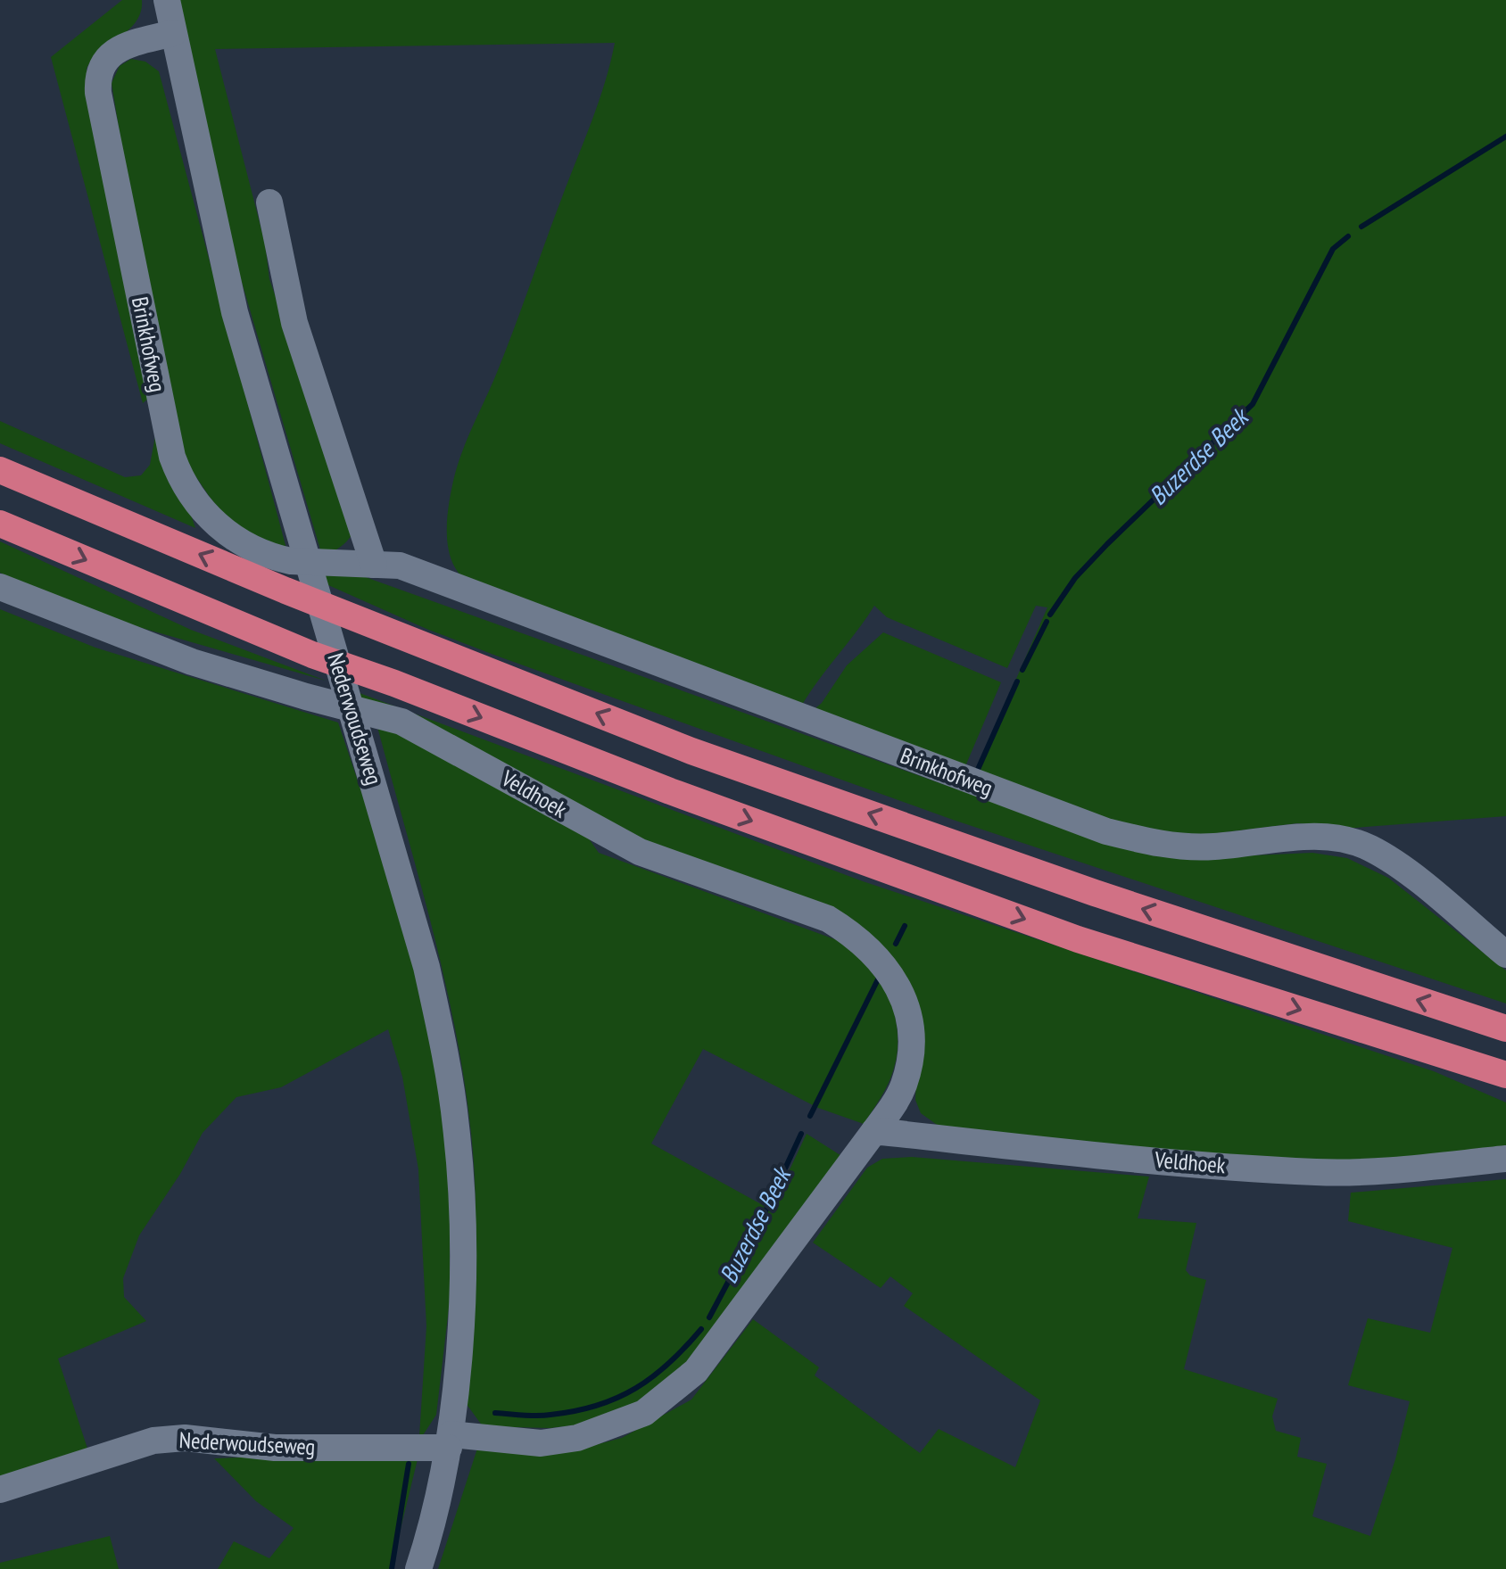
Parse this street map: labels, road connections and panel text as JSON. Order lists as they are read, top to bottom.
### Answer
{
  "streets": {
    "street": ["Brinkhofweg", "Nederwoudseweg", "Veldhoek"]
  },
  "crossings": [
    ["Brinkhofweg", "Nederwoudseweg"],
    ["Nederwoudseweg", "Veldhoek"]
  ],
  "water": ["Buzerdse Beek"]
}
